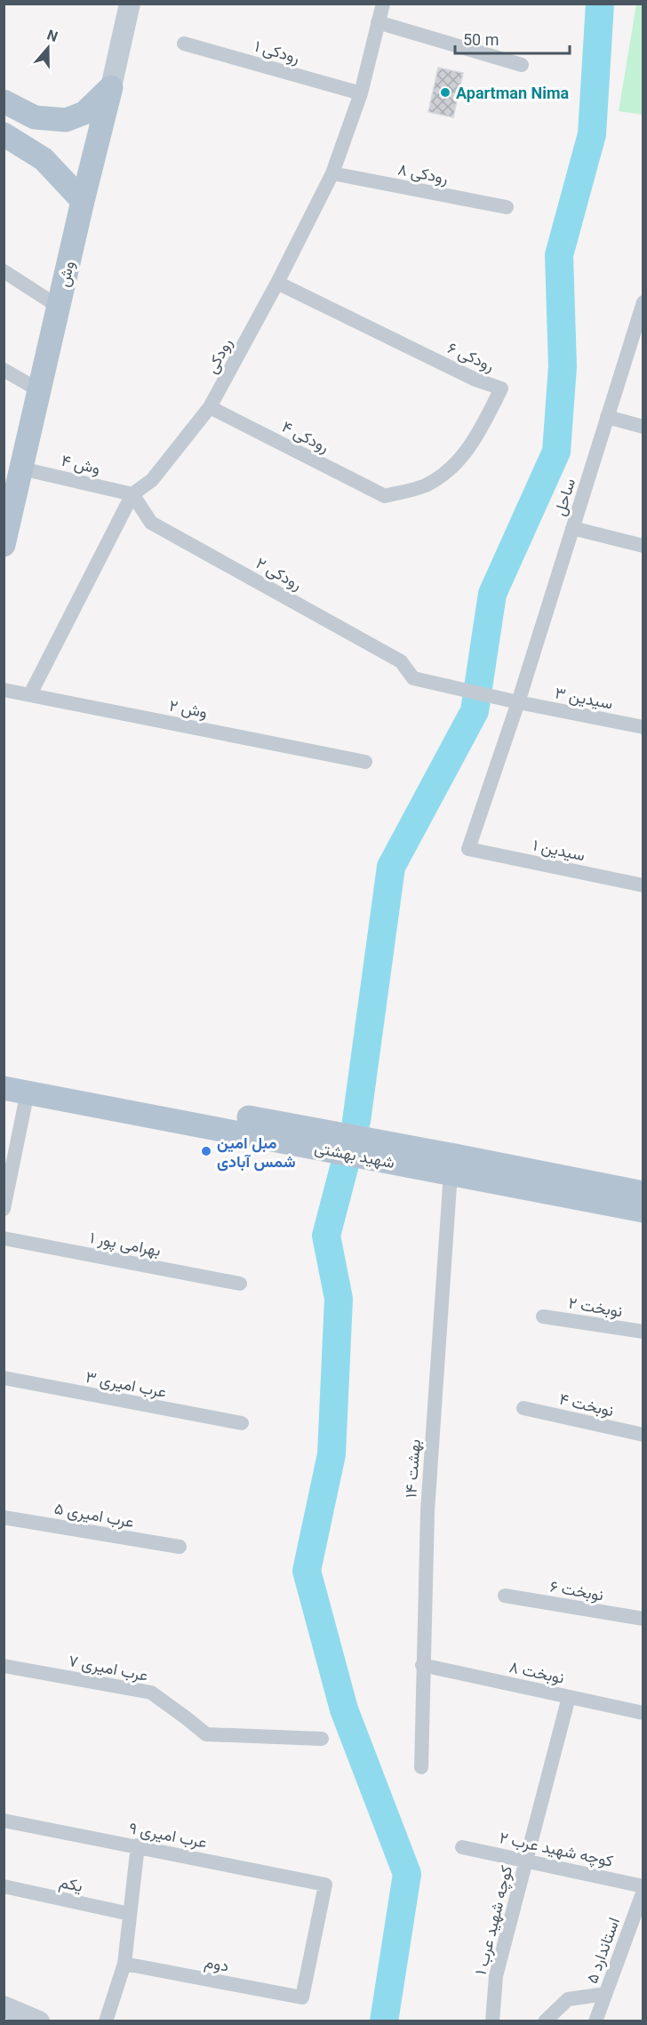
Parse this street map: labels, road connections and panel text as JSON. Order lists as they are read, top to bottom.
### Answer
{
  "streets": {
    "main road": ["وش", "شهید بهشتی"],
    "street": [
      "رودکی ۱",
      "رودکی ۸",
      "رودکی",
      "رودکی ۶",
      "رودکی ۴",
      "وش ۴",
      "ساحل",
      "رودکی ۲",
      "سیدین ۳",
      "وش ۲",
      "سیدین ۱",
      "۱ بهرامی پور",
      "۲ نوبخت",
      "۳ عرب امیری",
      "۴ نوبخت",
      "بهشت ۱۴",
      "۵ عرب امیری",
      "نوبخت ۶",
      "۷ عرب امیری",
      "۸ نوبخت",
      "۹ عرب امیری",
      "کوچه شهید عرب ۲",
      "یکم",
      "کوچه شهید عرب ۱",
      "۵ استاندارد",
      "دوم"
    ]
  },
  "crossings": [
    ["رودکی ۱", "رودکی"],
    ["رودکی ۸", "رودکی"],
    ["وش", "وش ۴"],
    ["رودکی", "رودکی ۶"],
    ["رودکی", "رودکی ۴"],
    ["رودکی", "وش ۴"],
    ["رودکی", "رودکی ۲"],
    ["رودکی", "وش ۲"],
    ["رودکی ۶", "رودکی ۴"],
    ["وش ۴", "رودکی ۲"],
    ["ساحل", "سیدین ۳"],
    ["ساحل", "سیدین ۱"],
    ["رودکی ۲", "سیدین ۳"],
    ["شهید بهشتی", "بهشت ۱۴"],
    ["بهشت ۱۴", "۸ نوبخت"],
    ["۸ نوبخت", "کوچه شهید عرب ۱"],
    ["۹ عرب امیری", "دوم"],
    ["کوچه شهید عرب ۲", "کوچه شهید عرب ۱"]
  ],
  "places": ["Apartman Nima", "مبل امین شمس آبادی"],
  "scale_bar": "50 m",
  "north": "top"
}
